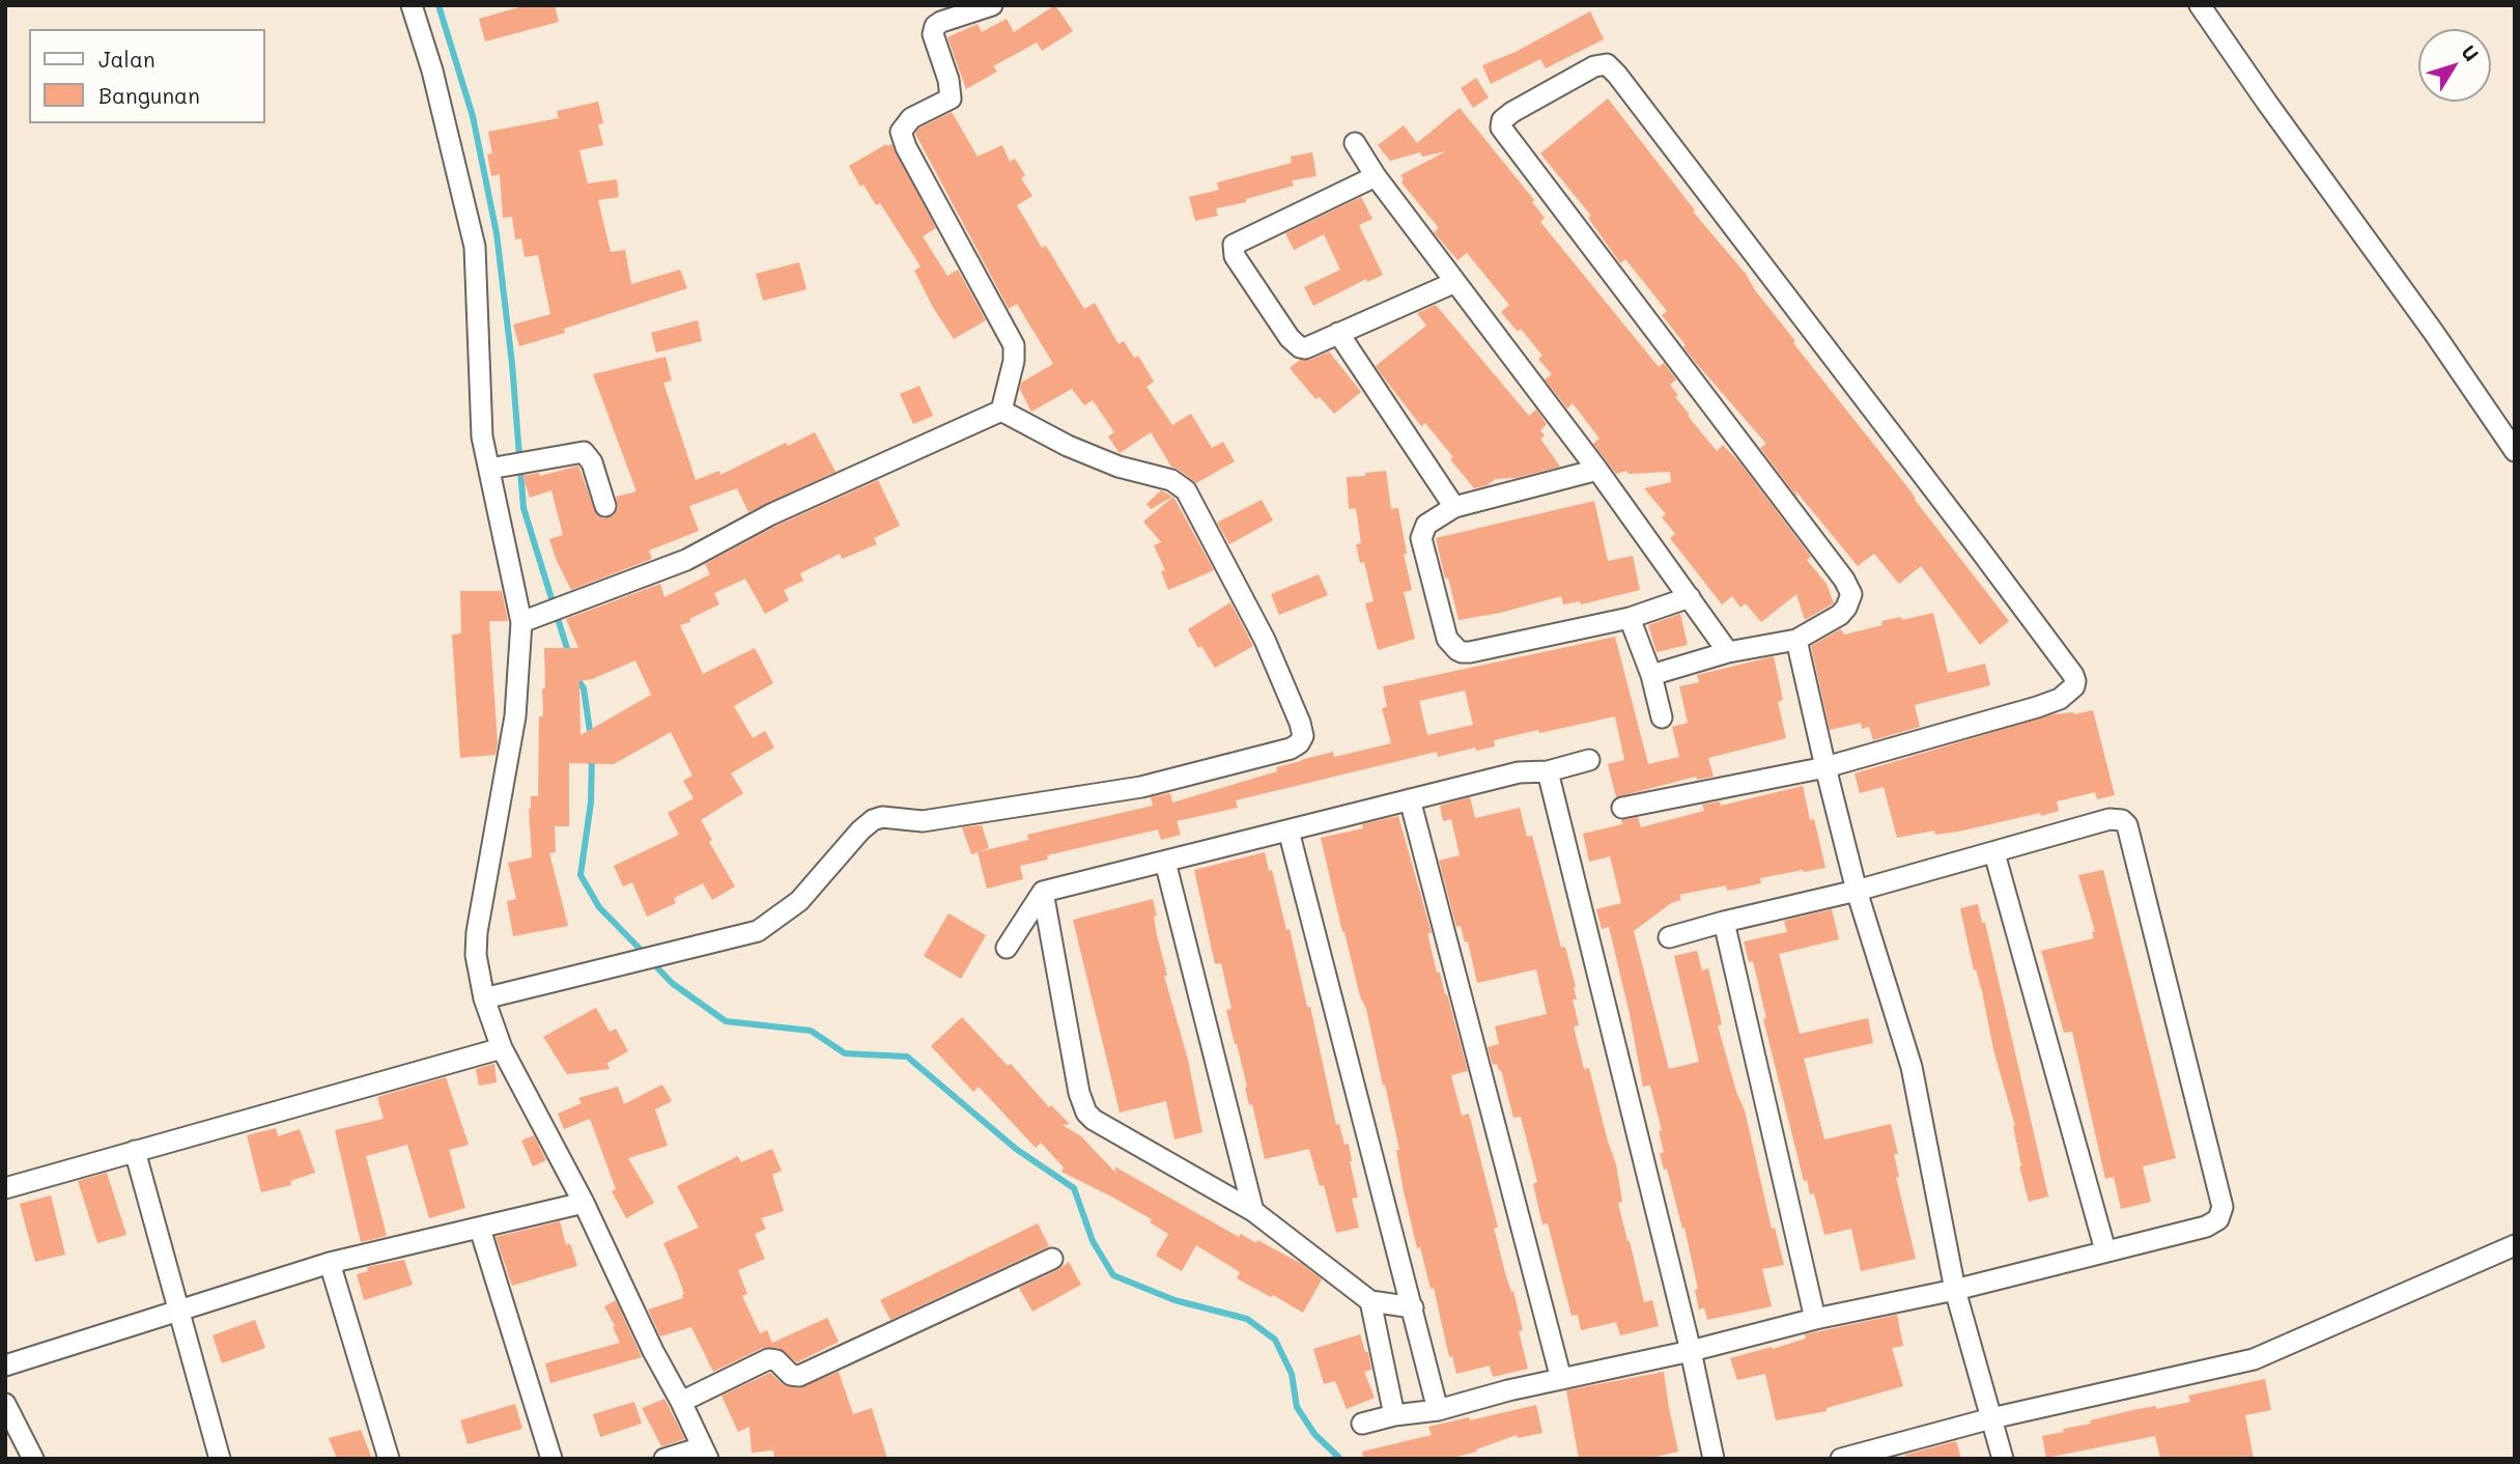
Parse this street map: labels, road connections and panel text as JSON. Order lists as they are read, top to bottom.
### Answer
{
  "legend": ["Jalan", "Bangunan"],
  "north": "top right"
}
